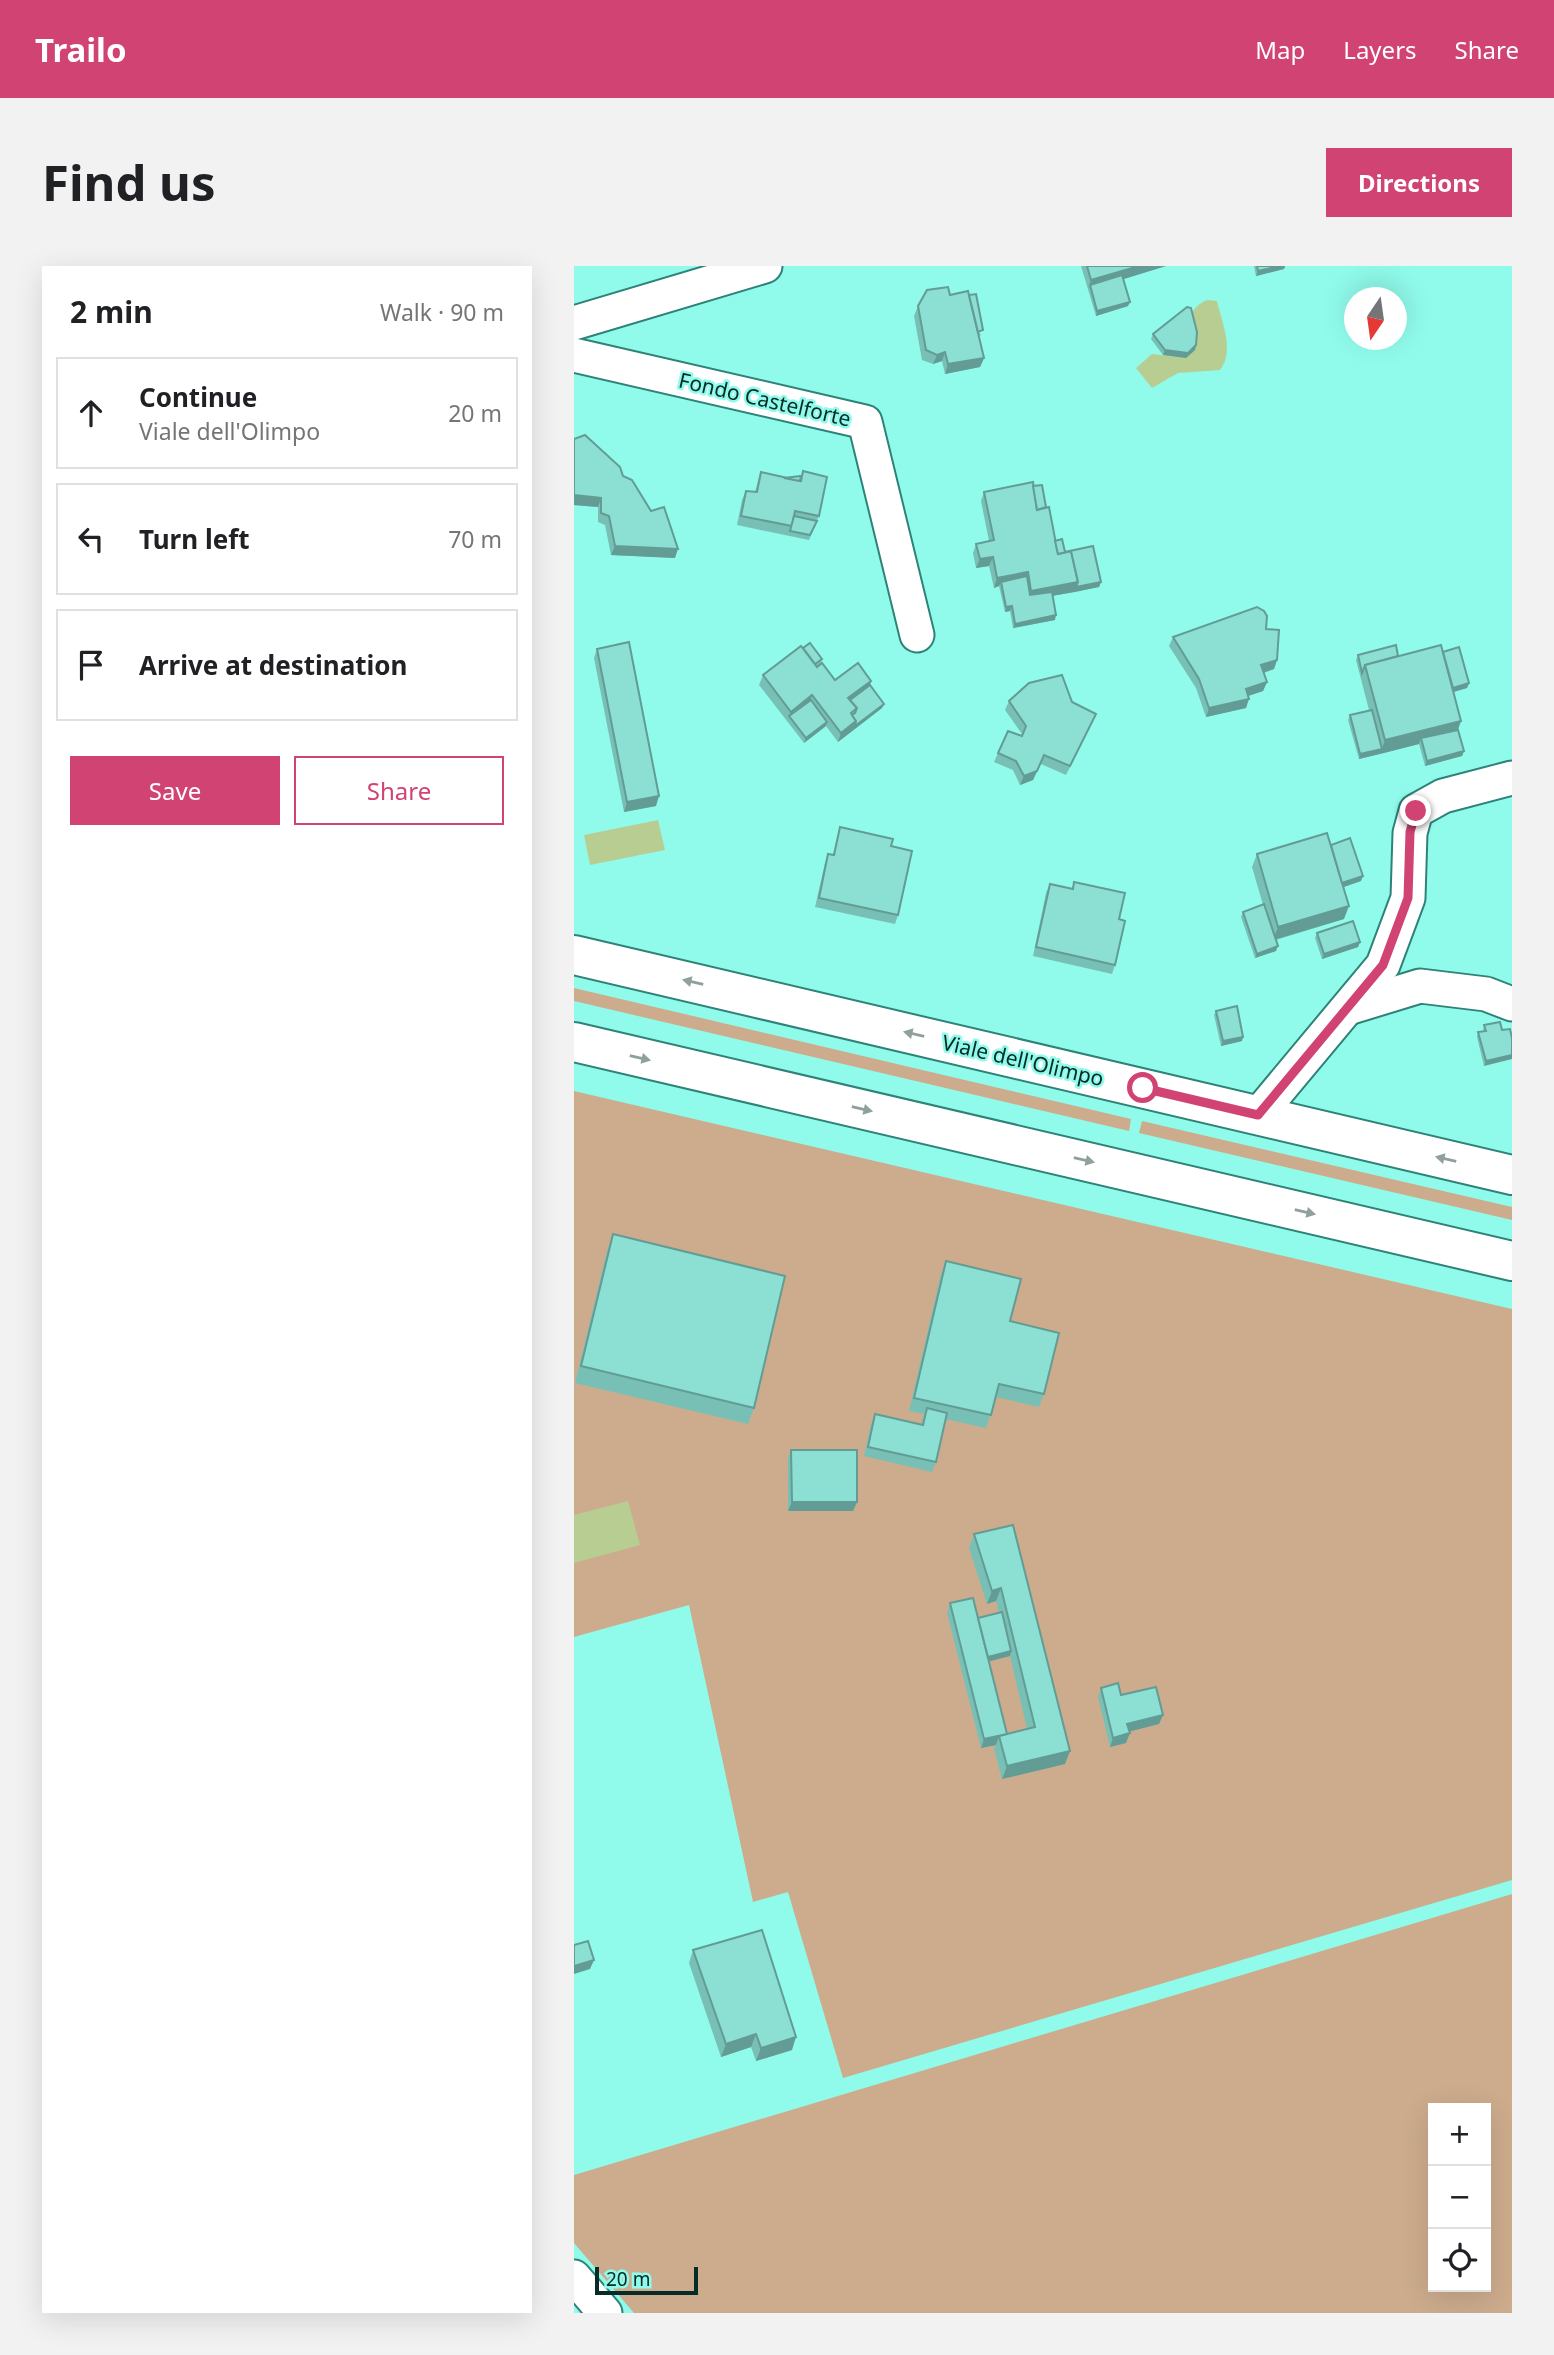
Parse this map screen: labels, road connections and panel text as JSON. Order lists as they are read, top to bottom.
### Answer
{
  "streets": {
    "street": ["Fondo Castelforte", "Viale dell'Olimpo"]
  },
  "scale_bar": "20 m",
  "north": "bottom",
  "page": {
    "header": "Trailo",
    "nav": ["Map", "Layers", "Share"],
    "buttons": [
      "Directions",
      ["Save", "Share"]
    ],
    "title": "Find us",
    "heading": ["2 min", "Walk · 90 m"],
    "list": [
      ["Continue", "Viale dell'Olimpo", "20 m"],
      ["Turn left", "70 m"],
      "Arrive at destination"
    ],
    "map_buttons": ["+", "−"],
    "scale": "20 m"
  }
}
